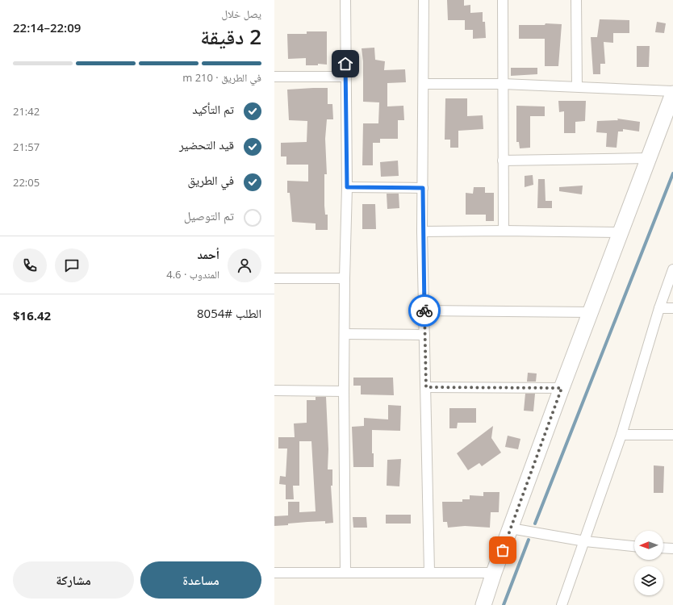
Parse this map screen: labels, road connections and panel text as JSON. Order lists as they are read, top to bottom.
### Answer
{
  "north": "left",
  "page": {
    "heading": ["2 دقيقة", "يصل خلال", "22:09–22:14"],
    "panel": [
      "أحمد",
      "المندوب · 4.6",
      "الطلب #8054",
      "$16.42"
    ],
    "bar": "في الطريق · 210 m",
    "list": [
      ["تم التأكيد", "21:42"],
      ["قيد التحضير", "21:57"],
      ["في الطريق", "22:05"],
      "تم التوصيل"
    ],
    "buttons": ["مساعدة", "مشاركة"]
  }
}
